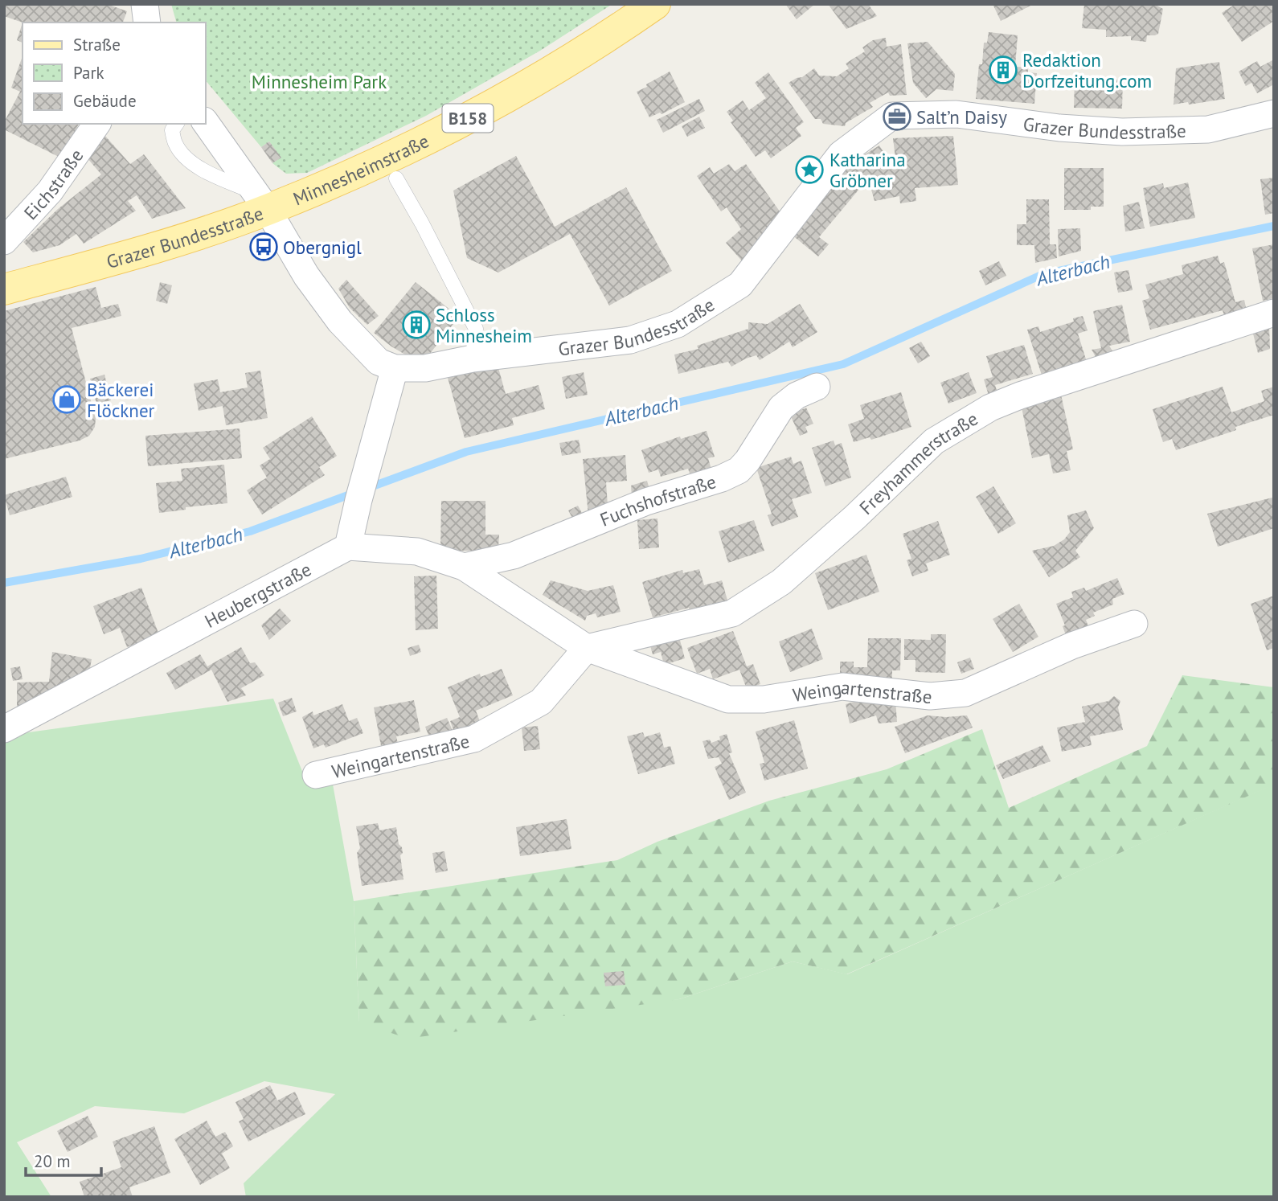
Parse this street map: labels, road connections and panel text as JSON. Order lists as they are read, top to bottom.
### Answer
{
  "streets": {
    "main road": ["B158", "Grazer Bundesstraße", "Minnesheimstraße"],
    "street": [
      "Eichstraße",
      "Freyhammerstraße",
      "Fuchshofstraße",
      "Heubergstraße",
      "Weingartenstraße"
    ]
  },
  "crossings": [
    ["Grazer Bundesstraße", "Minnesheimstraße"],
    ["Freyhammerstraße", "Weingartenstraße"],
    ["Fuchshofstraße", "Weingartenstraße"],
    ["Heubergstraße", "Weingartenstraße"]
  ],
  "water": ["Alterbach"],
  "parks": ["Minnesheim Park"],
  "places": {
    "building": ["Redaktion Dorfzeitung.com", "Schloss Minnesheim"],
    "office": ["Salt’n Daisy"],
    "place": ["Katharina Gröbner"],
    "bus stop": ["Obergnigl"],
    "shop": ["Bäckerei Flöckner"]
  },
  "legend": ["Straße", "Park", "Gebäude"],
  "scale_bar": "20 m"
}
